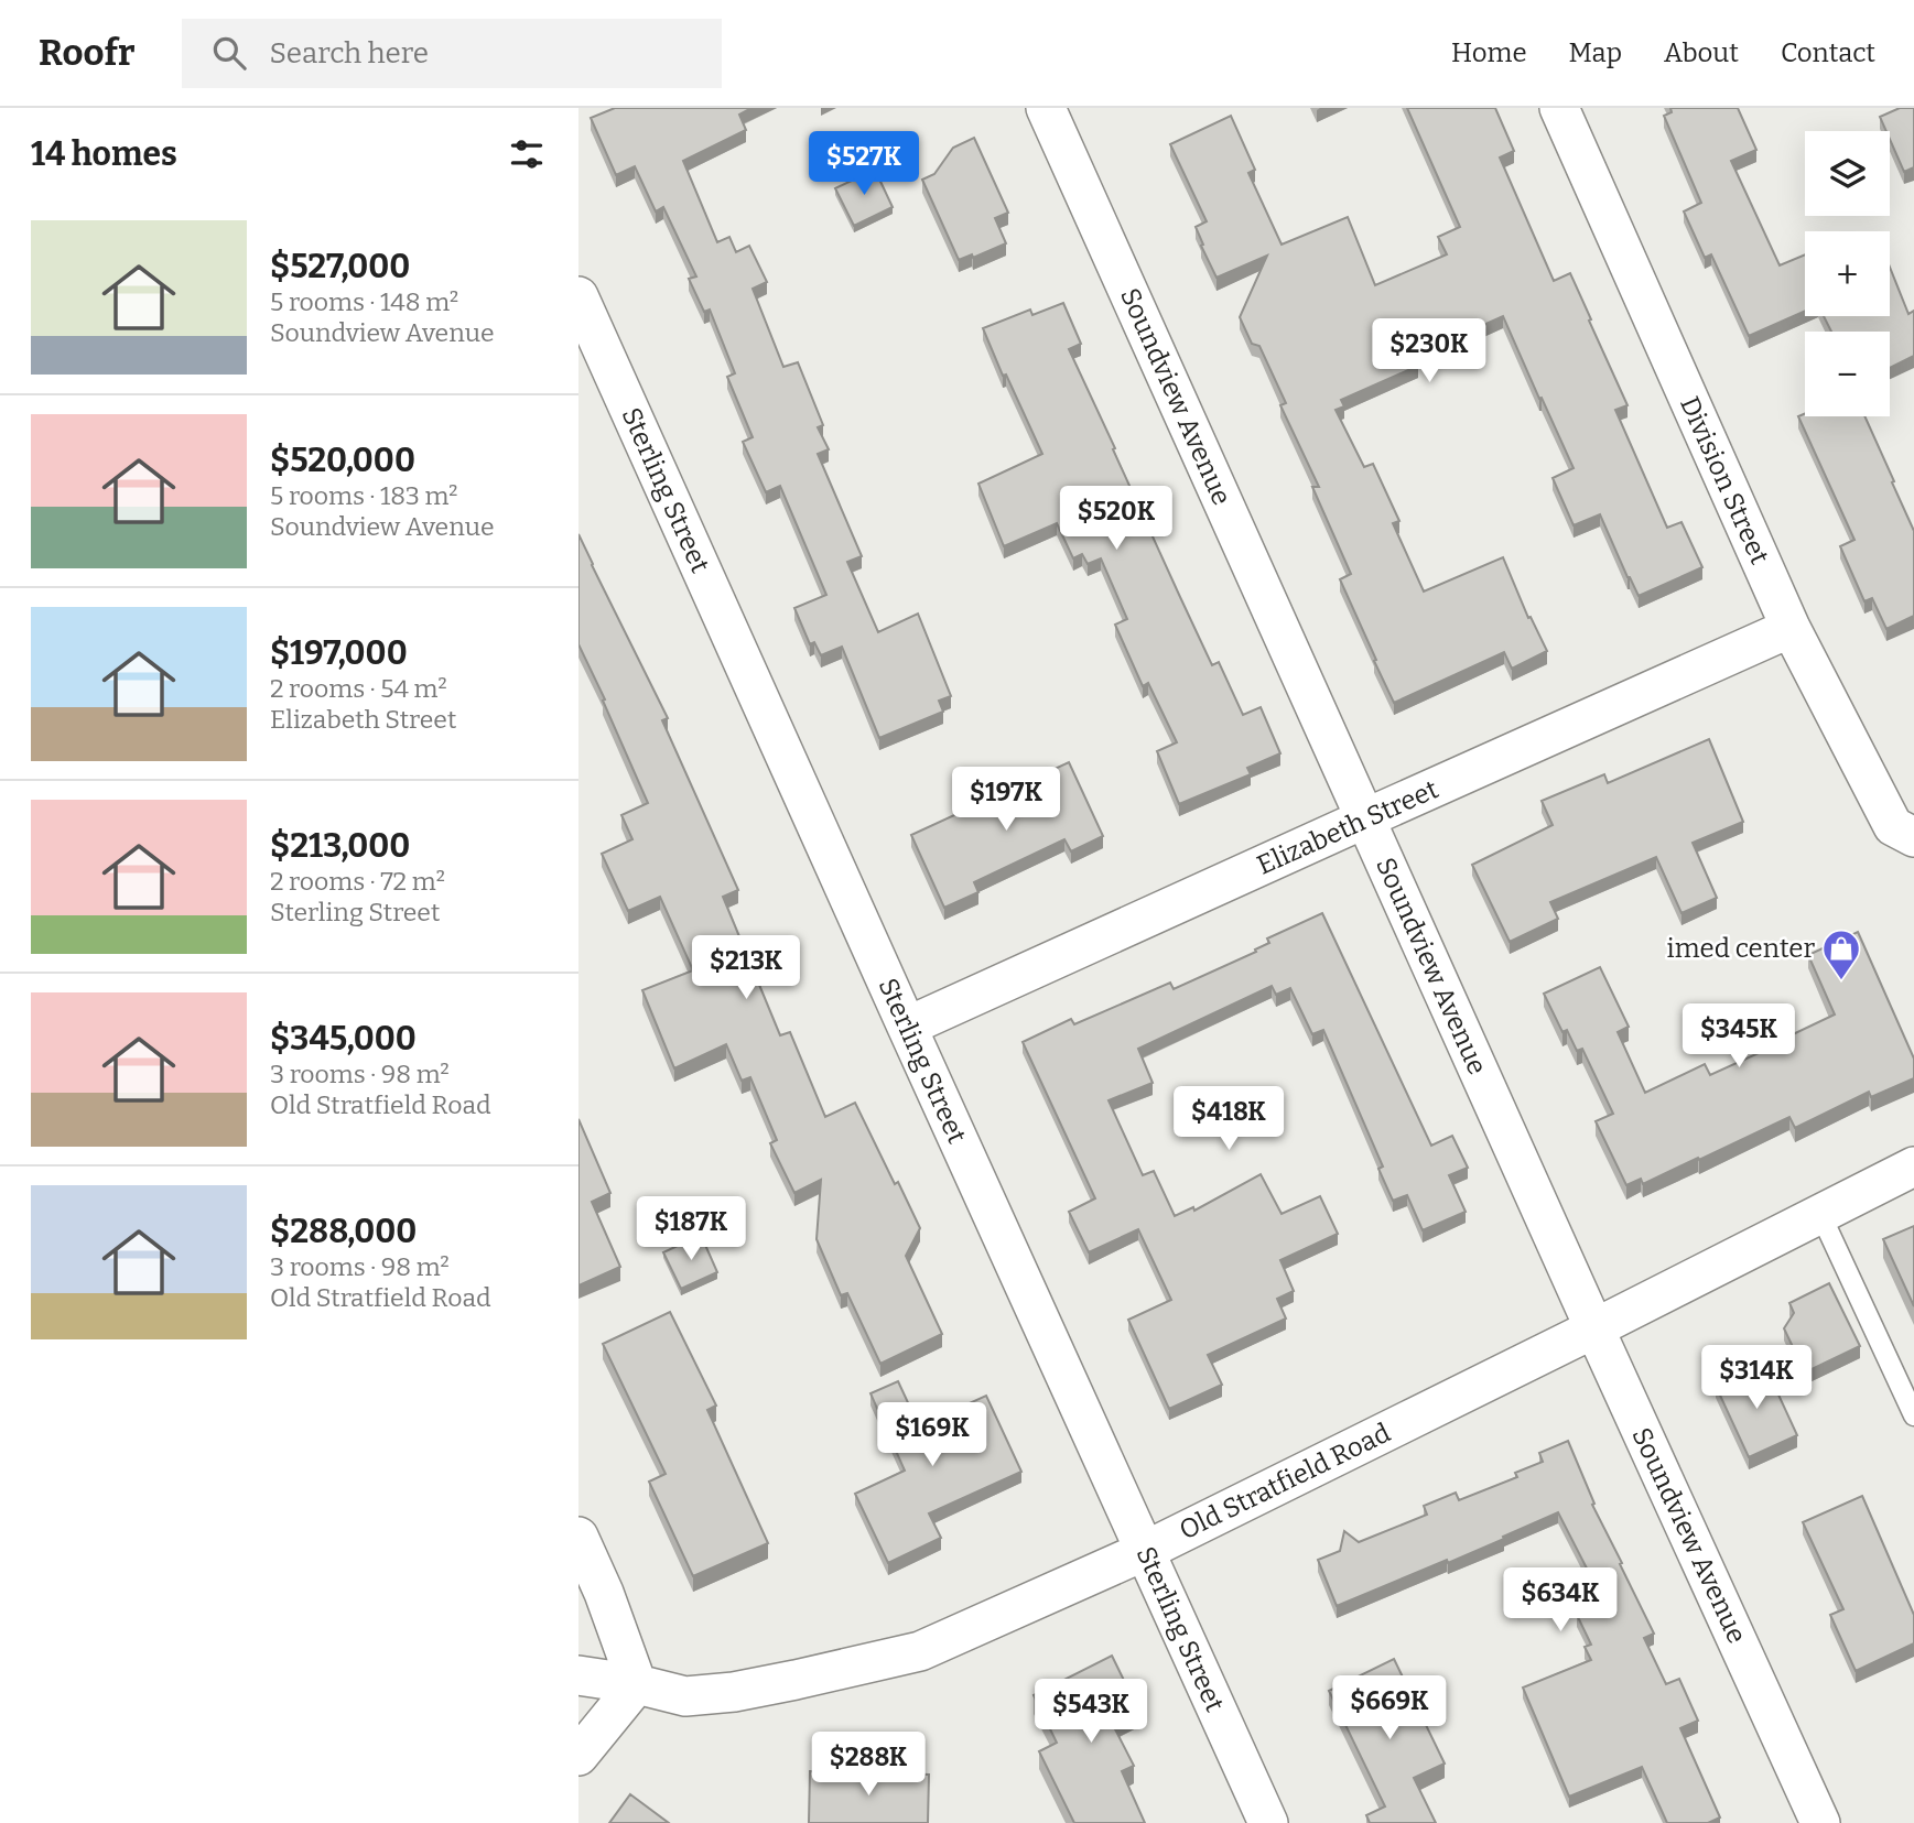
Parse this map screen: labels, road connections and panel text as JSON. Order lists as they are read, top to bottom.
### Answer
{
  "streets": {
    "street": [
      "Soundview Avenue",
      "Division Street",
      "Sterling Street",
      "Elizabeth Street",
      "Old Stratfield Road"
    ]
  },
  "crossings": [
    ["Soundview Avenue", "Elizabeth Street"],
    ["Soundview Avenue", "Old Stratfield Road"],
    ["Division Street", "Elizabeth Street"],
    ["Sterling Street", "Elizabeth Street"],
    ["Sterling Street", "Old Stratfield Road"]
  ],
  "places": {
    "shop": ["imed center"]
  },
  "page": {
    "header": "Roofr",
    "search": "Search here",
    "nav": [
      "Home",
      "Map",
      "About",
      "Contact"
    ],
    "heading": "14 homes",
    "map_buttons": ["+", "−"],
    "price": [
      "$527K",
      "$230K",
      "$520K",
      "$197K",
      "$213K",
      "$345K",
      "$418K",
      "$187K",
      "$314K",
      "$169K",
      "$634K",
      "$669K",
      "$543K",
      "$288K"
    ],
    "list": [
      {
        "name": "$527,000",
        "note": "5 rooms · 148 m² · Soundview Avenue"
      },
      {
        "name": "$520,000",
        "note": "5 rooms · 183 m² · Soundview Avenue"
      },
      {
        "name": "$197,000",
        "note": "2 rooms · 54 m² · Elizabeth Street"
      },
      {
        "name": "$213,000",
        "note": "2 rooms · 72 m² · Sterling Street"
      },
      {
        "name": "$345,000",
        "note": "3 rooms · 98 m² · Old Stratfield Road"
      },
      {
        "name": "$288,000",
        "note": "3 rooms · 98 m² · Old Stratfield Road"
      }
    ]
  }
}
